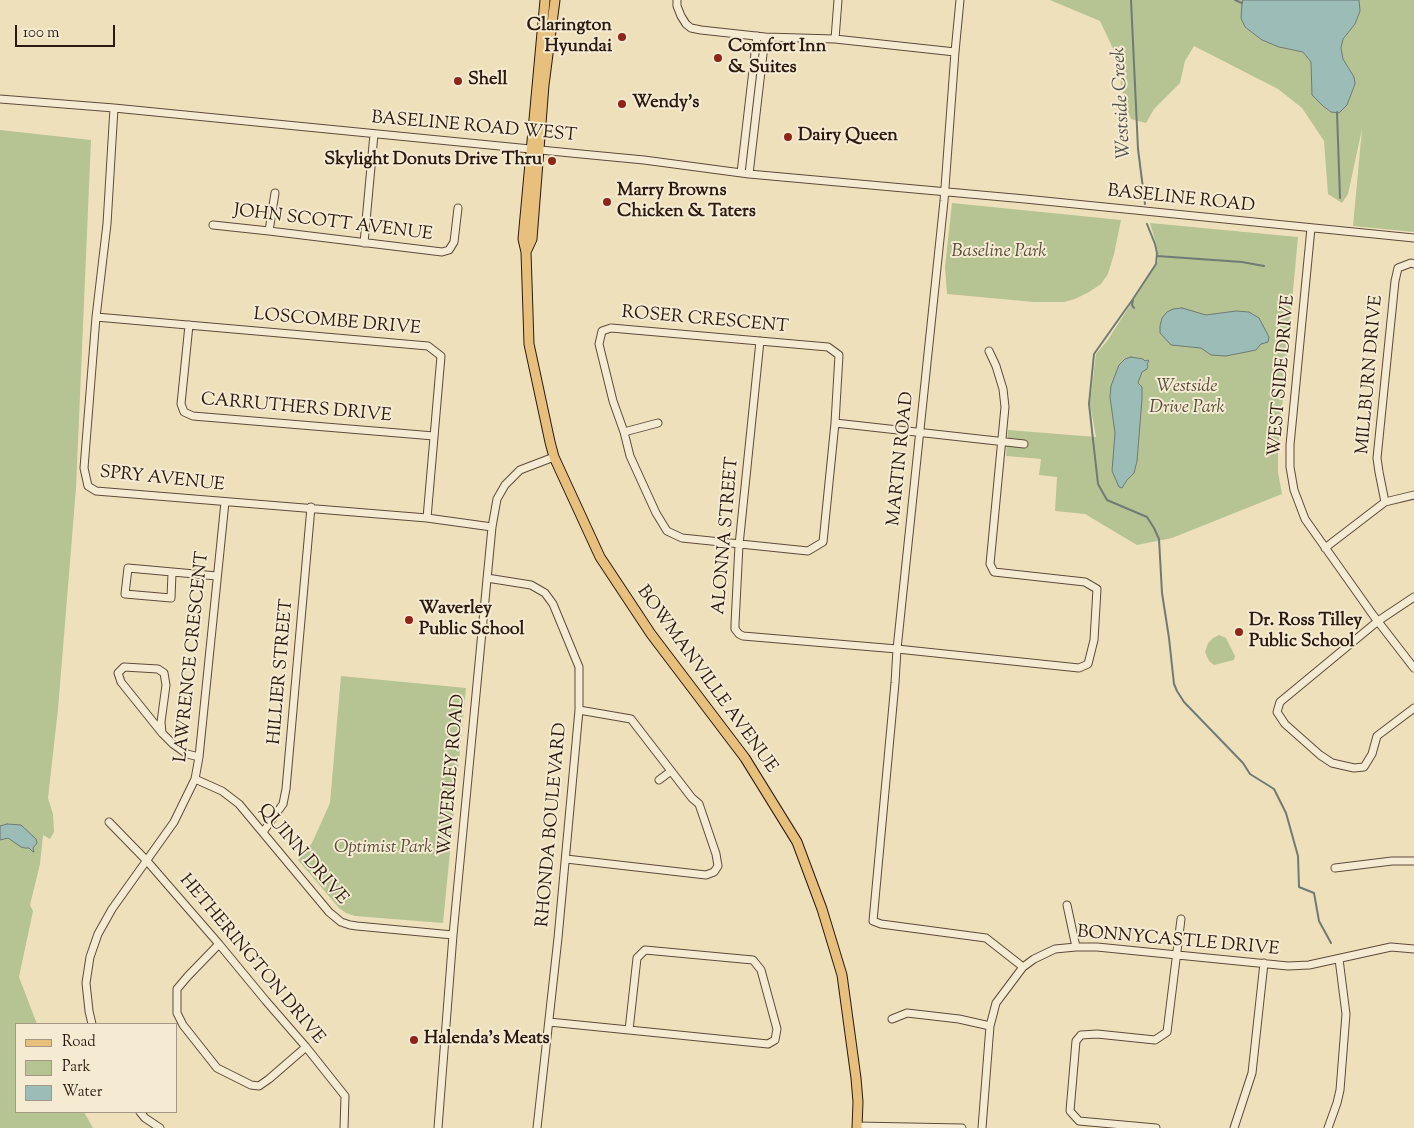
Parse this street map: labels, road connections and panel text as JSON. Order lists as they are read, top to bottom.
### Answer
{
  "streets": {
    "main road": ["BOWMANVILLE AVENUE"],
    "street": [
      "BASELINE ROAD WEST",
      "BASELINE ROAD",
      "JOHN SCOTT AVENUE",
      "ROSER CRESCENT",
      "LOSCOMBE DRIVE",
      "MILLBURN DRIVE",
      "WEST SIDE DRIVE",
      "CARRUTHERS DRIVE",
      "MARTIN ROAD",
      "SPRY AVENUE",
      "ALONNA STREET",
      "LAWRENCE CRESCENT",
      "HILLIER STREET",
      "WAVERLEY ROAD",
      "RHONDA BOULEVARD",
      "QUINN DRIVE",
      "BONNYCASTLE DRIVE",
      "HETHERINGTON DRIVE"
    ]
  },
  "crossings": [
    ["BASELINE ROAD WEST", "BASELINE ROAD"],
    ["BASELINE ROAD WEST", "MARTIN ROAD"],
    ["BASELINE ROAD WEST", "SPRY AVENUE"],
    ["BASELINE ROAD WEST", "BOWMANVILLE AVENUE"],
    ["BASELINE ROAD", "WEST SIDE DRIVE"],
    ["BASELINE ROAD", "MARTIN ROAD"],
    ["ROSER CRESCENT", "ALONNA STREET"],
    ["LOSCOMBE DRIVE", "CARRUTHERS DRIVE"],
    ["LOSCOMBE DRIVE", "SPRY AVENUE"],
    ["MARTIN ROAD", "ALONNA STREET"],
    ["MARTIN ROAD", "BONNYCASTLE DRIVE"],
    ["SPRY AVENUE", "LAWRENCE CRESCENT"],
    ["SPRY AVENUE", "HILLIER STREET"],
    ["SPRY AVENUE", "WAVERLEY ROAD"],
    ["LAWRENCE CRESCENT", "QUINN DRIVE"],
    ["LAWRENCE CRESCENT", "HETHERINGTON DRIVE"],
    ["HILLIER STREET", "QUINN DRIVE"],
    ["BOWMANVILLE AVENUE", "WAVERLEY ROAD"],
    ["WAVERLEY ROAD", "RHONDA BOULEVARD"],
    ["WAVERLEY ROAD", "QUINN DRIVE"]
  ],
  "water": ["Westside Creek"],
  "parks": ["Baseline Park", "Westside Drive Park", "Optimist Park"],
  "places": [
    "Clarington Hyundai",
    "Comfort Inn & Suites",
    "Shell",
    "Wendy's",
    "Dairy Queen",
    "Skylight Donuts Drive Thru",
    "Marry Browns Chicken & Taters",
    "Waverley Public School",
    "Dr. Ross Tilley Public School",
    "Halenda's Meats"
  ],
  "legend": ["Road", "Park", "Water"],
  "scale_bar": "100 m"
}
